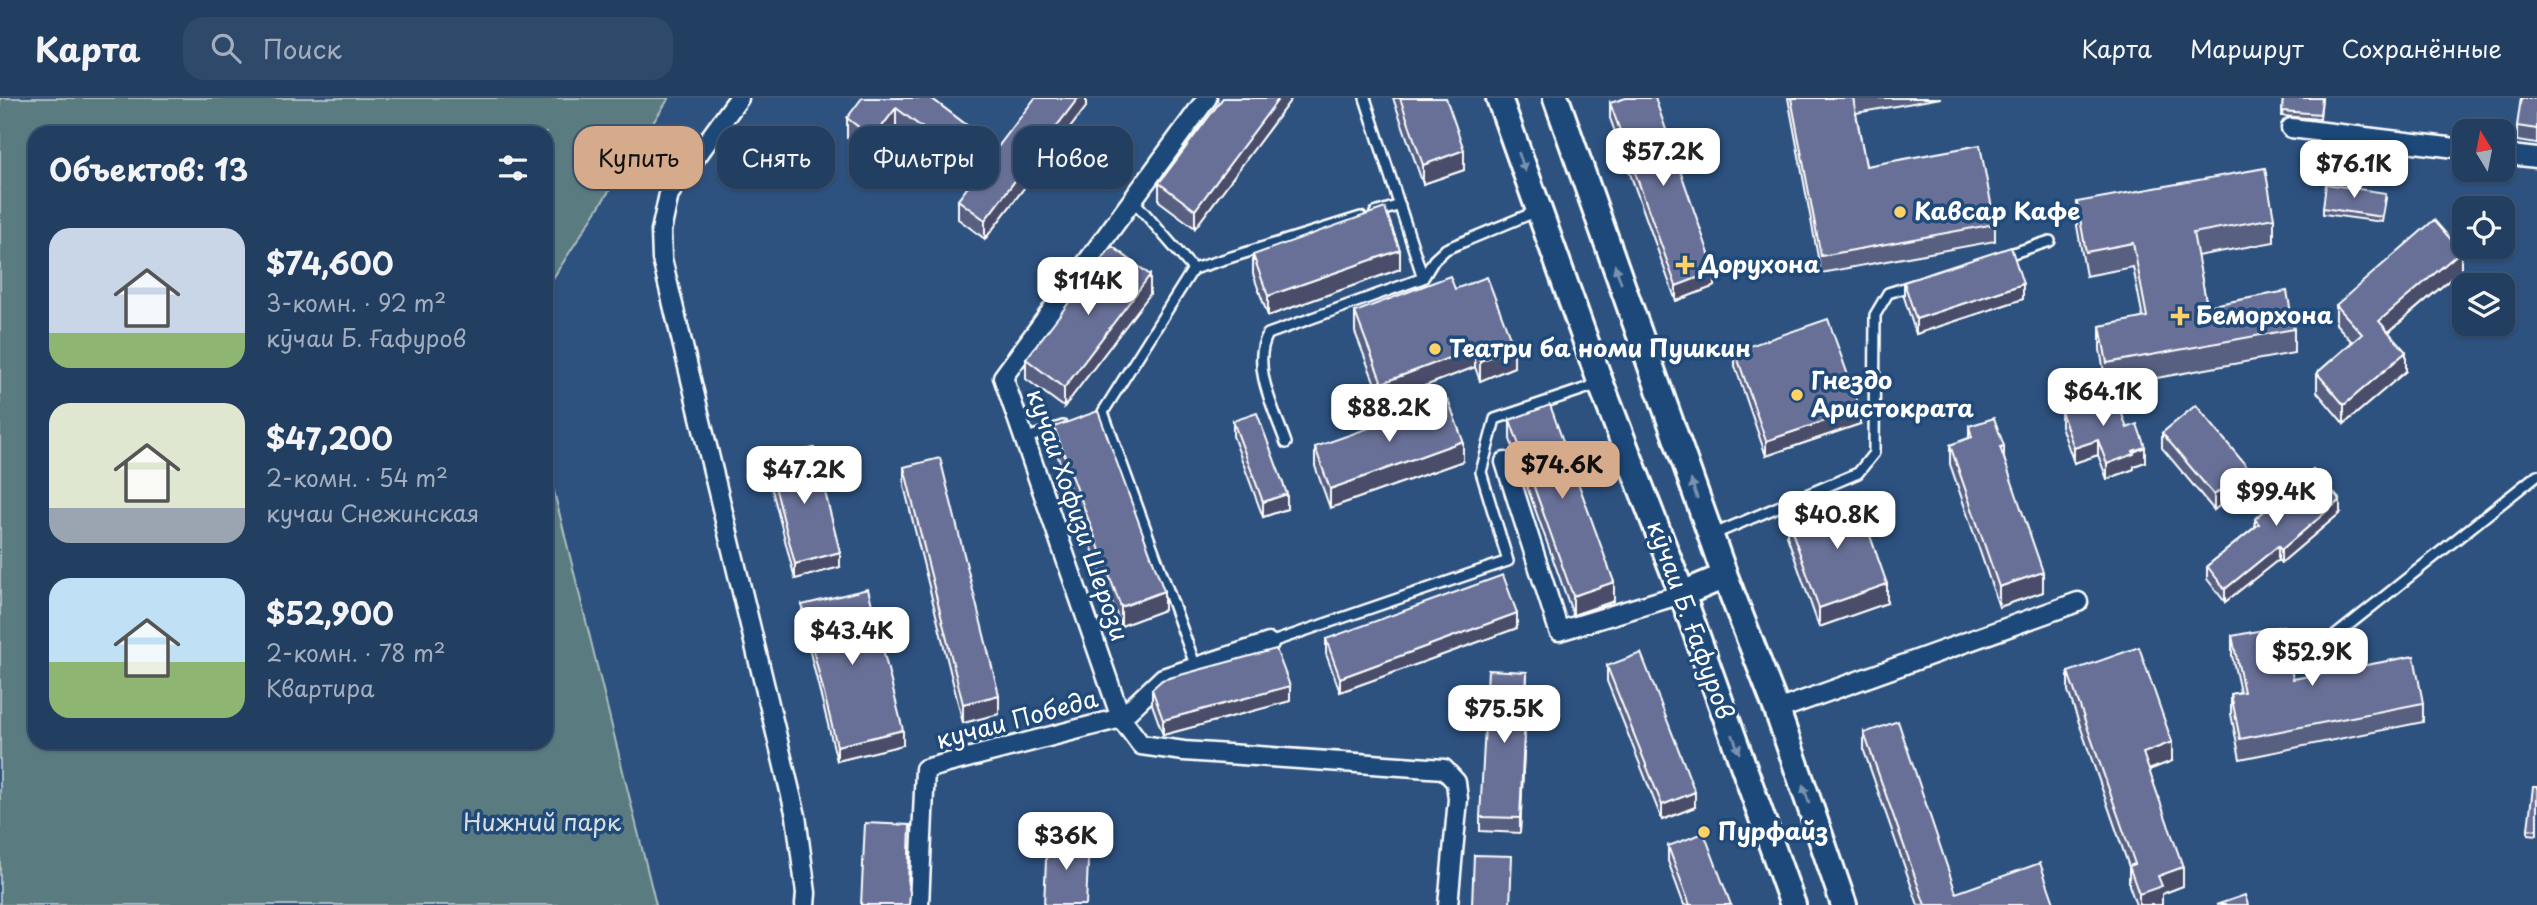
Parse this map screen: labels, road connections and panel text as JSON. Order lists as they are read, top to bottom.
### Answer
{
  "streets": {
    "main road": ["кӯчаи Б. Ғафуров"],
    "street": ["кучаи Хофизи Шерози", "кучаи Победа"]
  },
  "crossings": [
    ["кучаи Хофизи Шерози", "кучаи Победа"]
  ],
  "parks": ["Нижний парк"],
  "places": {
    "other": [
      "Кавсар Кафе",
      "Театри ба номи Пушкин",
      "Гнездо Аристократа",
      "Пурфайз"
    ],
    "health": ["Дорухона", "Беморхона"]
  },
  "north": "top",
  "page": {
    "header": "Карта",
    "search": "Поиск",
    "nav": ["Карта", "Маршрут", "Сохранённые"],
    "chip": [
      "Купить",
      "Снять",
      "Фильтры",
      "Новое"
    ],
    "heading": "Объектов: 13",
    "price": [
      "$57.2K",
      "$76.1K",
      "$114K",
      "$64.1K",
      "$88.2K",
      "$74.6K",
      "$47.2K",
      "$99.4K",
      "$40.8K",
      "$43.4K",
      "$52.9K",
      "$75.5K",
      "$36K"
    ],
    "list": [
      {
        "name": "$74,600",
        "note": "3-комн. · 92 m² · кӯчаи Б. Ғафуров"
      },
      {
        "name": "$47,200",
        "note": "2-комн. · 54 m² · кучаи Снежинская"
      },
      {
        "name": "$52,900",
        "note": "2-комн. · 78 m² · Квартира"
      }
    ]
  }
}
